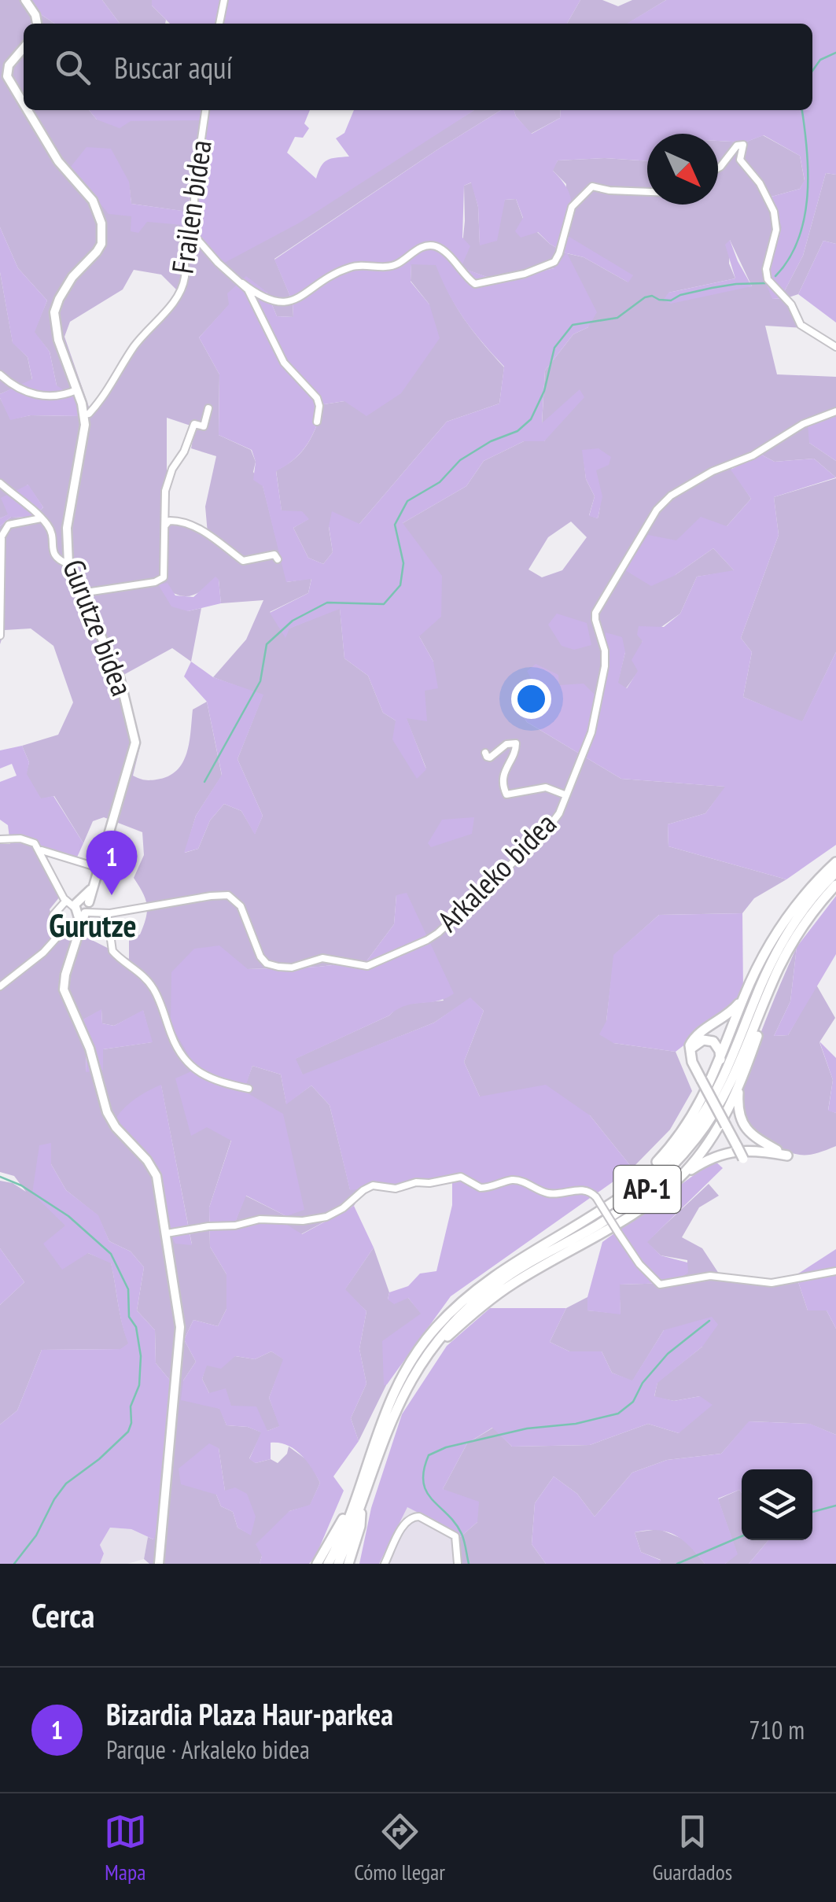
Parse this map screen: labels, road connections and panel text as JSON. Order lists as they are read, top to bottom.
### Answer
{
  "streets": {
    "highway": ["AP-1"],
    "main road": ["Gurutze bidea"],
    "street": ["Frailen bidea", "Arkaleko bidea"]
  },
  "crossings": [
    ["Frailen bidea", "Gurutze bidea"]
  ],
  "districts": ["Gurutze"],
  "north": "bottom right",
  "page": {
    "search": "Buscar aquí",
    "pins": "1",
    "heading": "Cerca",
    "list": [
      {
        "mark": "1",
        "name": "Bizardia Plaza Haur-parkea",
        "note": "Parque · Arkaleko bidea",
        "value": "710 m"
      }
    ],
    "nav": ["Mapa", "Cómo llegar", "Guardados"]
  }
}
